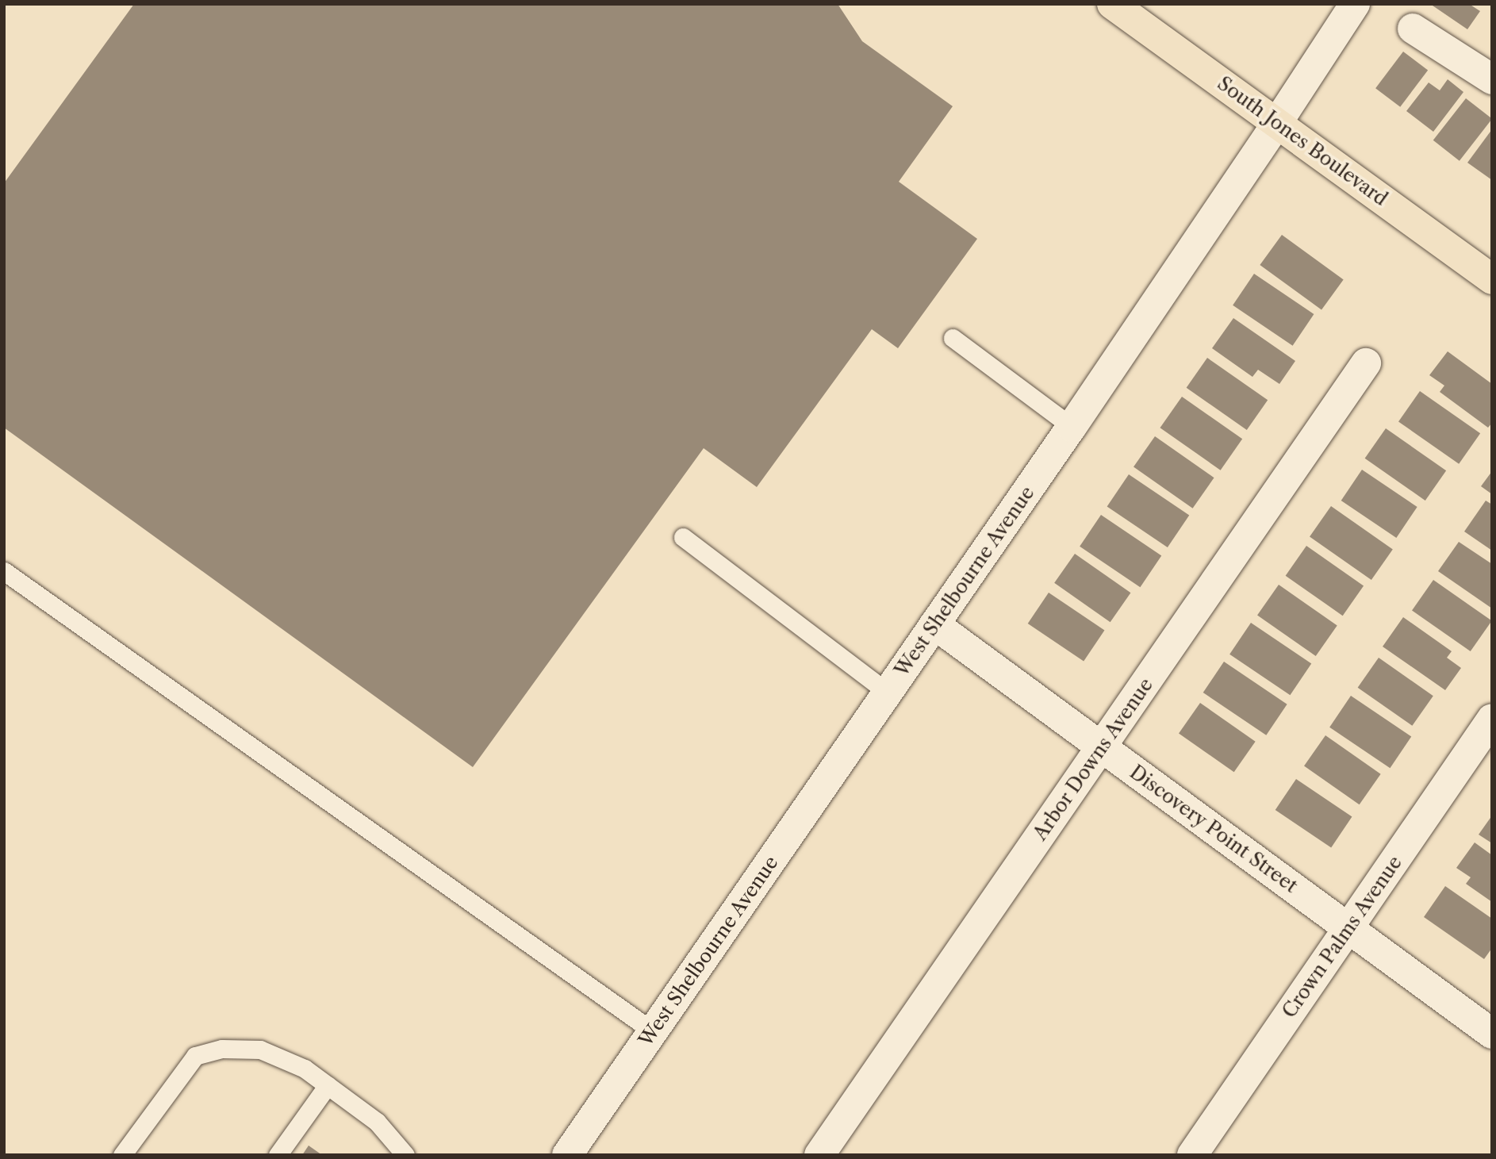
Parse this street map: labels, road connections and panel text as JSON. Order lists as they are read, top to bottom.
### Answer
{
  "streets": {
    "main road": ["South Jones Boulevard"],
    "street": [
      "West Shelbourne Avenue",
      "Arbor Downs Avenue",
      "Discovery Point Street",
      "Crown Palms Avenue"
    ]
  },
  "crossings": [
    ["South Jones Boulevard", "West Shelbourne Avenue"],
    ["West Shelbourne Avenue", "Discovery Point Street"],
    ["Arbor Downs Avenue", "Discovery Point Street"],
    ["Discovery Point Street", "Crown Palms Avenue"]
  ]
}
